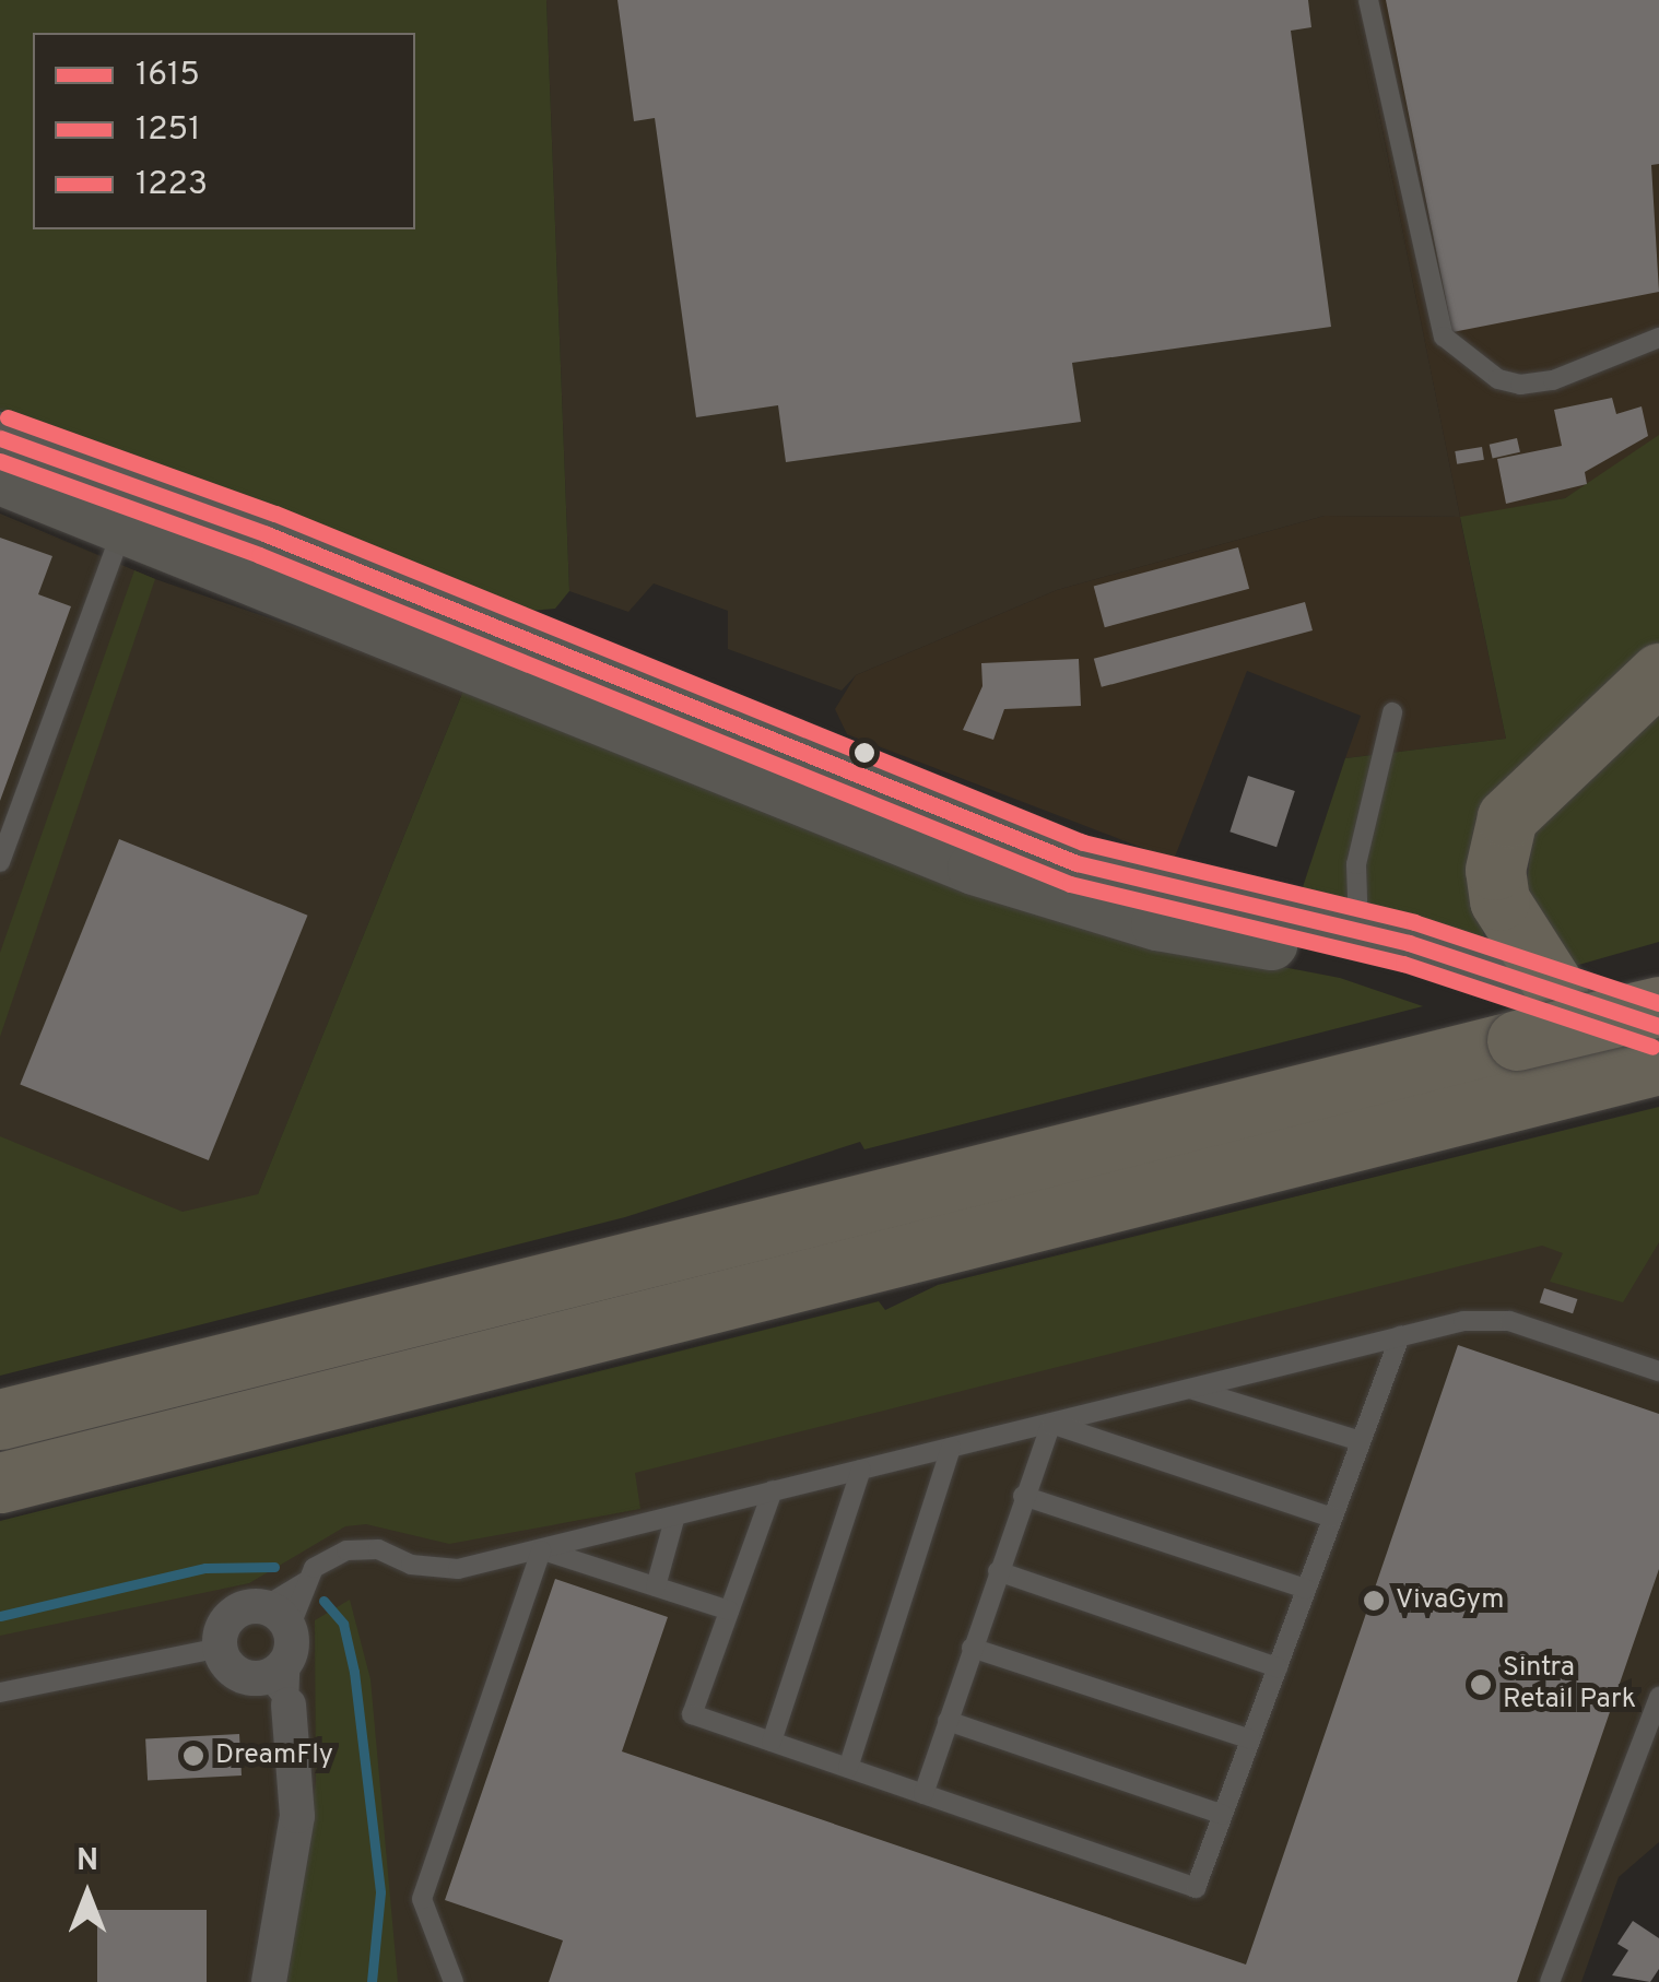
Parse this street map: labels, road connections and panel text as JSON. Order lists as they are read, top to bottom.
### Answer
{
  "places": ["VivaGym", "Sintra Retail Park", "DreamFly"],
  "lines": ["transit line 1223", "transit line 1615", "transit line 1251"],
  "legend": ["1615", "1251", "1223"],
  "north": "top"
}
